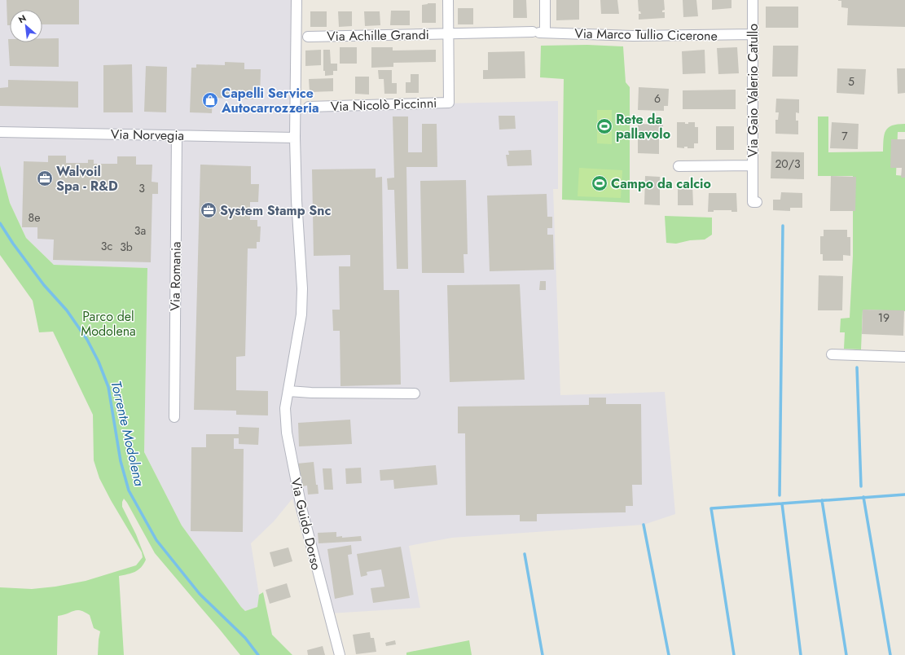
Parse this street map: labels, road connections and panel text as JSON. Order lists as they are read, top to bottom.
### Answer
{
  "streets": {
    "street": [
      "Via Marco Tullio Cicerone",
      "Via Achille Grandi",
      "Via Gaio Valerio Catullo",
      "Via Nicolò Piccinni",
      "Via Norvegia",
      "Via Romania",
      "Via Guido Dorso"
    ]
  },
  "crossings": [
    ["Via Marco Tullio Cicerone", "Via Gaio Valerio Catullo"],
    ["Via Achille Grandi", "Via Nicolò Piccinni"],
    ["Via Norvegia", "Via Romania"],
    ["Via Norvegia", "Via Guido Dorso"]
  ],
  "water": ["Torrente Modolena"],
  "parks": ["Parco del Modolena"],
  "places": {
    "shop": ["Capelli Service Autocarrozzeria"],
    "sports": ["Rete da pallavolo", "Campo da calcio"],
    "office": ["Walvoil Spa - R&D", "System Stamp Snc"]
  },
  "house_numbers": [
    "5",
    "6",
    "7",
    "20/3",
    "3",
    "8e",
    "3a",
    "3c",
    "3b",
    "19"
  ],
  "north": "top left"
}
